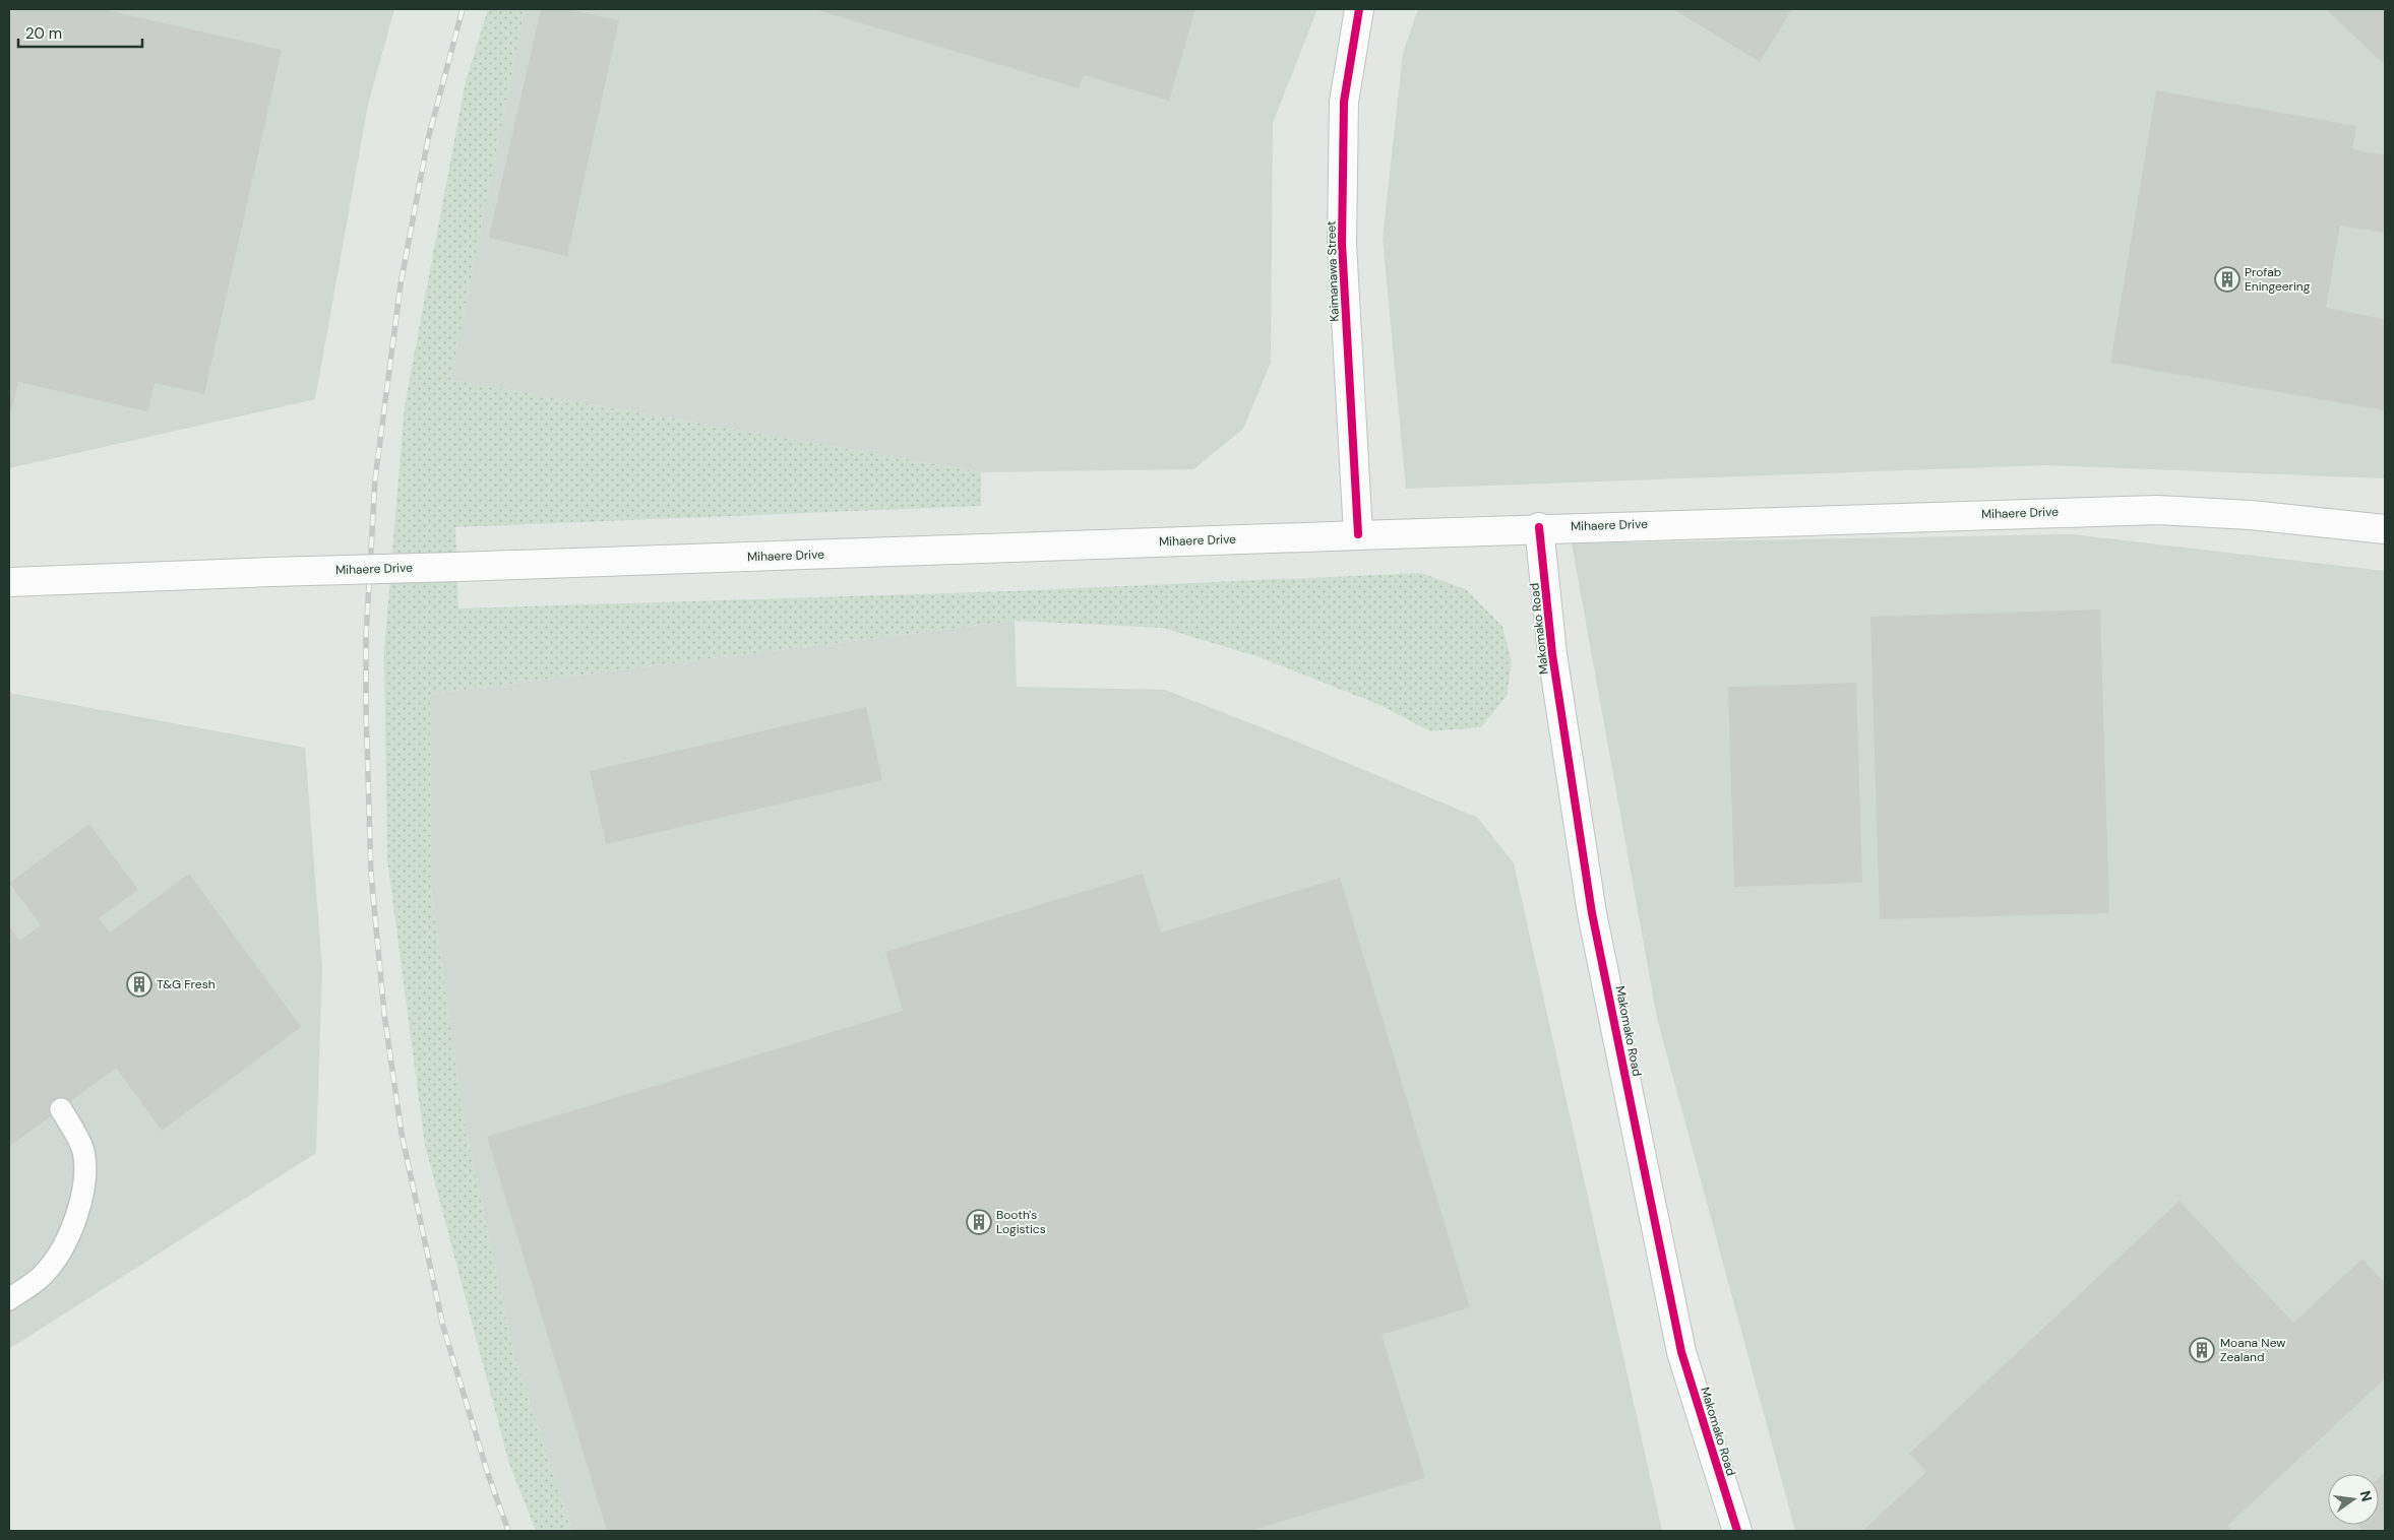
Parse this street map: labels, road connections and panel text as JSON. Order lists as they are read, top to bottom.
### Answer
{
  "streets": {
    "main road": ["Kaimanawa Street", "Mihaere Drive", "Makomako Road"]
  },
  "crossings": [
    ["Kaimanawa Street", "Mihaere Drive"],
    ["Mihaere Drive", "Makomako Road"]
  ],
  "places": {
    "building": [
      "Profab Eningeering",
      "T&G Fresh",
      "Booth's Logistics",
      "Moana New Zealand"
    ]
  },
  "scale_bar": "20 m",
  "north": "right"
}
